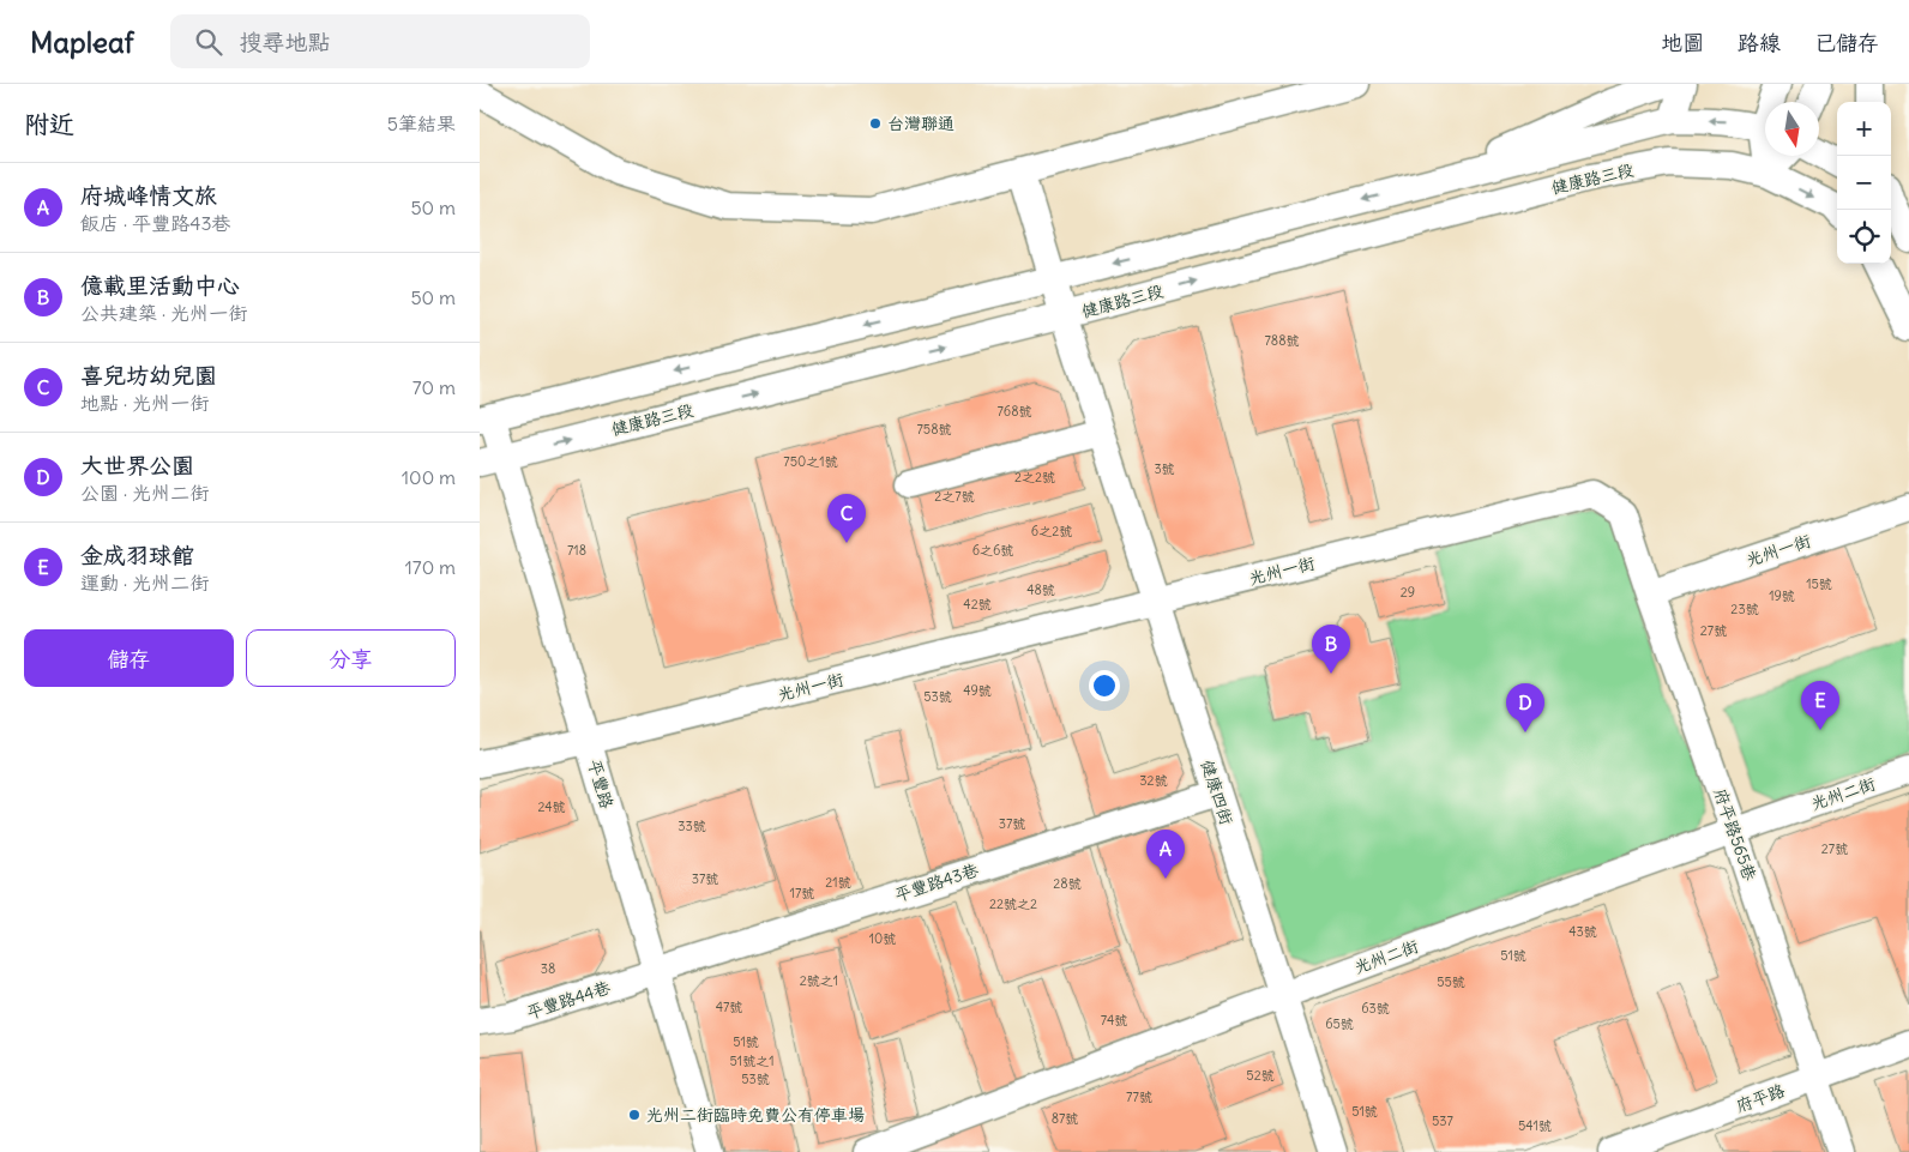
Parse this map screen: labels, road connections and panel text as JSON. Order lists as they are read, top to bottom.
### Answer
{
  "streets": {
    "street": [
      "健康路三段",
      "光州一街",
      "平豐路",
      "健康四街",
      "光州二街",
      "府平路565巷",
      "平豐路43巷",
      "平豐路44巷",
      "府平路"
    ]
  },
  "crossings": [
    ["健康路三段", "平豐路"],
    ["健康路三段", "健康四街"],
    ["光州一街", "平豐路"],
    ["光州一街", "健康四街"],
    ["光州一街", "府平路565巷"],
    ["平豐路", "平豐路43巷"],
    ["平豐路", "平豐路44巷"],
    ["健康四街", "光州二街"],
    ["健康四街", "平豐路43巷"],
    ["光州二街", "府平路565巷"],
    ["府平路565巷", "府平路"],
    ["平豐路43巷", "平豐路44巷"]
  ],
  "places": ["台灣聯通", "光州二街臨時免費公有停車場"],
  "house_numbers": [
    "788號",
    "768號",
    "758號",
    "750之1號",
    "3號",
    "2之2號",
    "2之7號",
    "6之2號",
    "718",
    "6之6號",
    "15號",
    "48號",
    "29",
    "19號",
    "42號",
    "23號",
    "27號",
    "49號",
    "53號",
    "32號",
    "24號",
    "37號",
    "33號",
    "27號",
    "37號",
    "21號",
    "28號",
    "17號",
    "22號之2",
    "43號",
    "10號",
    "51號",
    "38",
    "2號之1",
    "55號",
    "47號",
    "63號",
    "74號",
    "65號",
    "51號",
    "51號之1",
    "52號",
    "53號",
    "77號",
    "51號",
    "87號",
    "537",
    "541號"
  ],
  "north": "bottom",
  "page": {
    "header": "Mapleaf",
    "search": "搜尋地點",
    "nav": ["地圖", "路線", "已儲存"],
    "heading": ["附近", "5筆結果"],
    "map_buttons": ["+", "−"],
    "list": [
      {
        "mark": "A",
        "name": "府城峰情文旅",
        "note": "飯店 · 平豐路43巷",
        "value": "50 m"
      },
      {
        "mark": "B",
        "name": "億載里活動中心",
        "note": "公共建築 · 光州一街",
        "value": "50 m"
      },
      {
        "mark": "C",
        "name": "喜兒坊幼兒園",
        "note": "地點 · 光州一街",
        "value": "70 m"
      },
      {
        "mark": "D",
        "name": "大世界公園",
        "note": "公園 · 光州二街",
        "value": "100 m"
      },
      {
        "mark": "E",
        "name": "金成羽球館",
        "note": "運動 · 光州二街",
        "value": "170 m"
      }
    ],
    "pins": [
      "C",
      "B",
      "E",
      "D",
      "A"
    ],
    "buttons": ["儲存", "分享"]
  }
}
